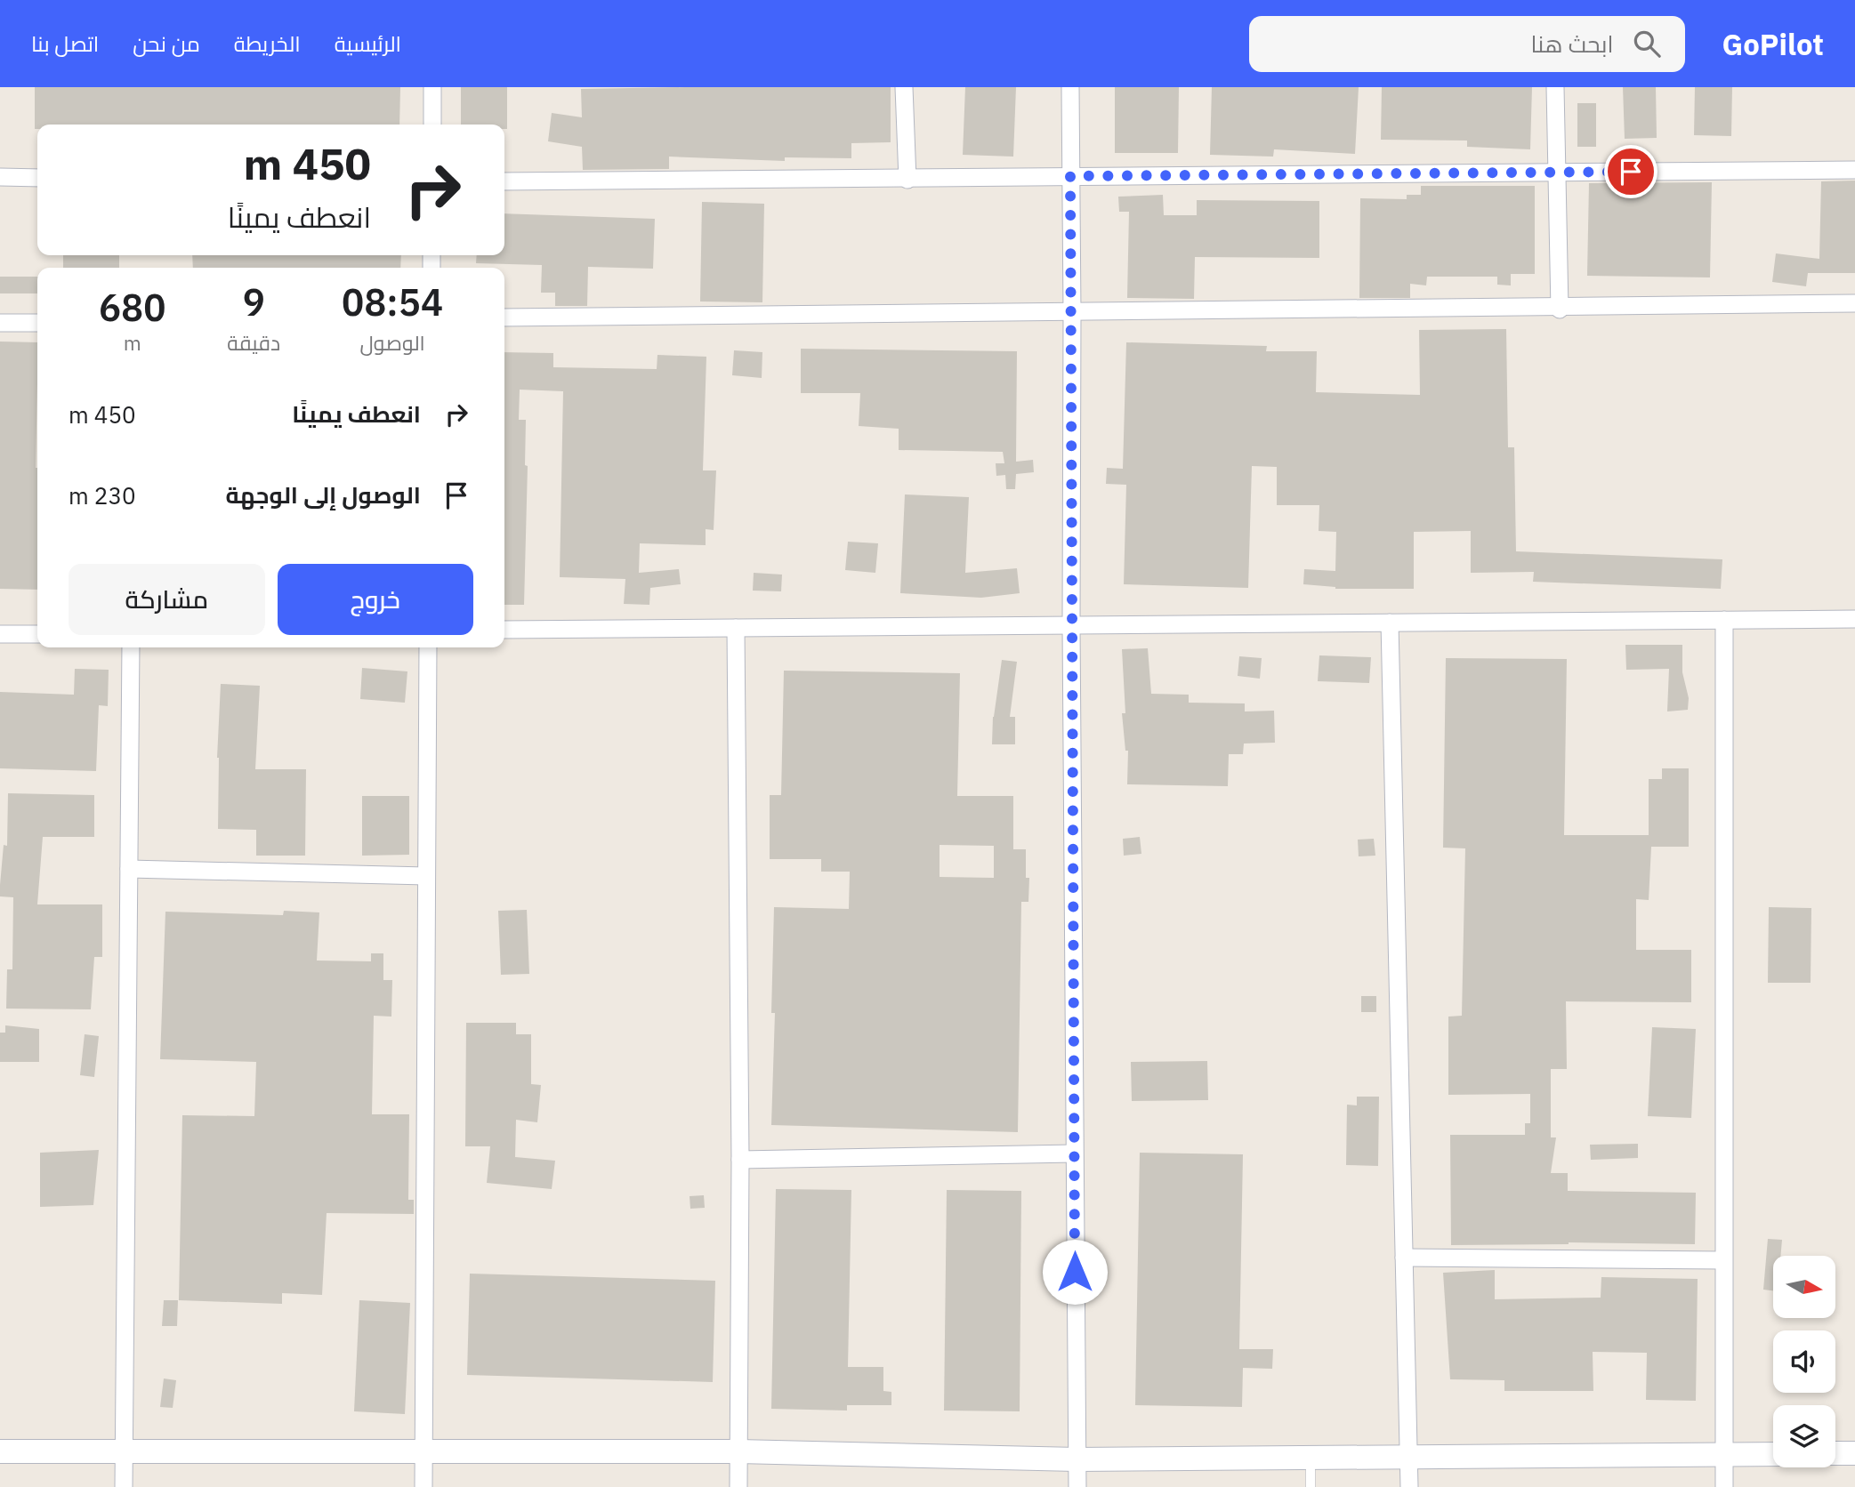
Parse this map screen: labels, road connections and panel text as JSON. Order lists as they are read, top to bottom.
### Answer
{
  "north": "right",
  "page": {
    "header": "GoPilot",
    "search": "ابحث هنا",
    "nav": [
      "الرئيسية",
      "الخريطة",
      "من نحن",
      "اتصل بنا"
    ],
    "turn": ["450 m", "انعطف يمينًا"],
    "eta": [
      "08:54",
      "الوصول",
      "9",
      "دقيقة",
      "680",
      "m"
    ],
    "list": [
      {
        "name": "انعطف يمينًا",
        "value": "450 m"
      },
      {
        "name": "الوصول إلى الوجهة",
        "value": "230 m"
      }
    ],
    "buttons": ["خروج", "مشاركة"]
  }
}
